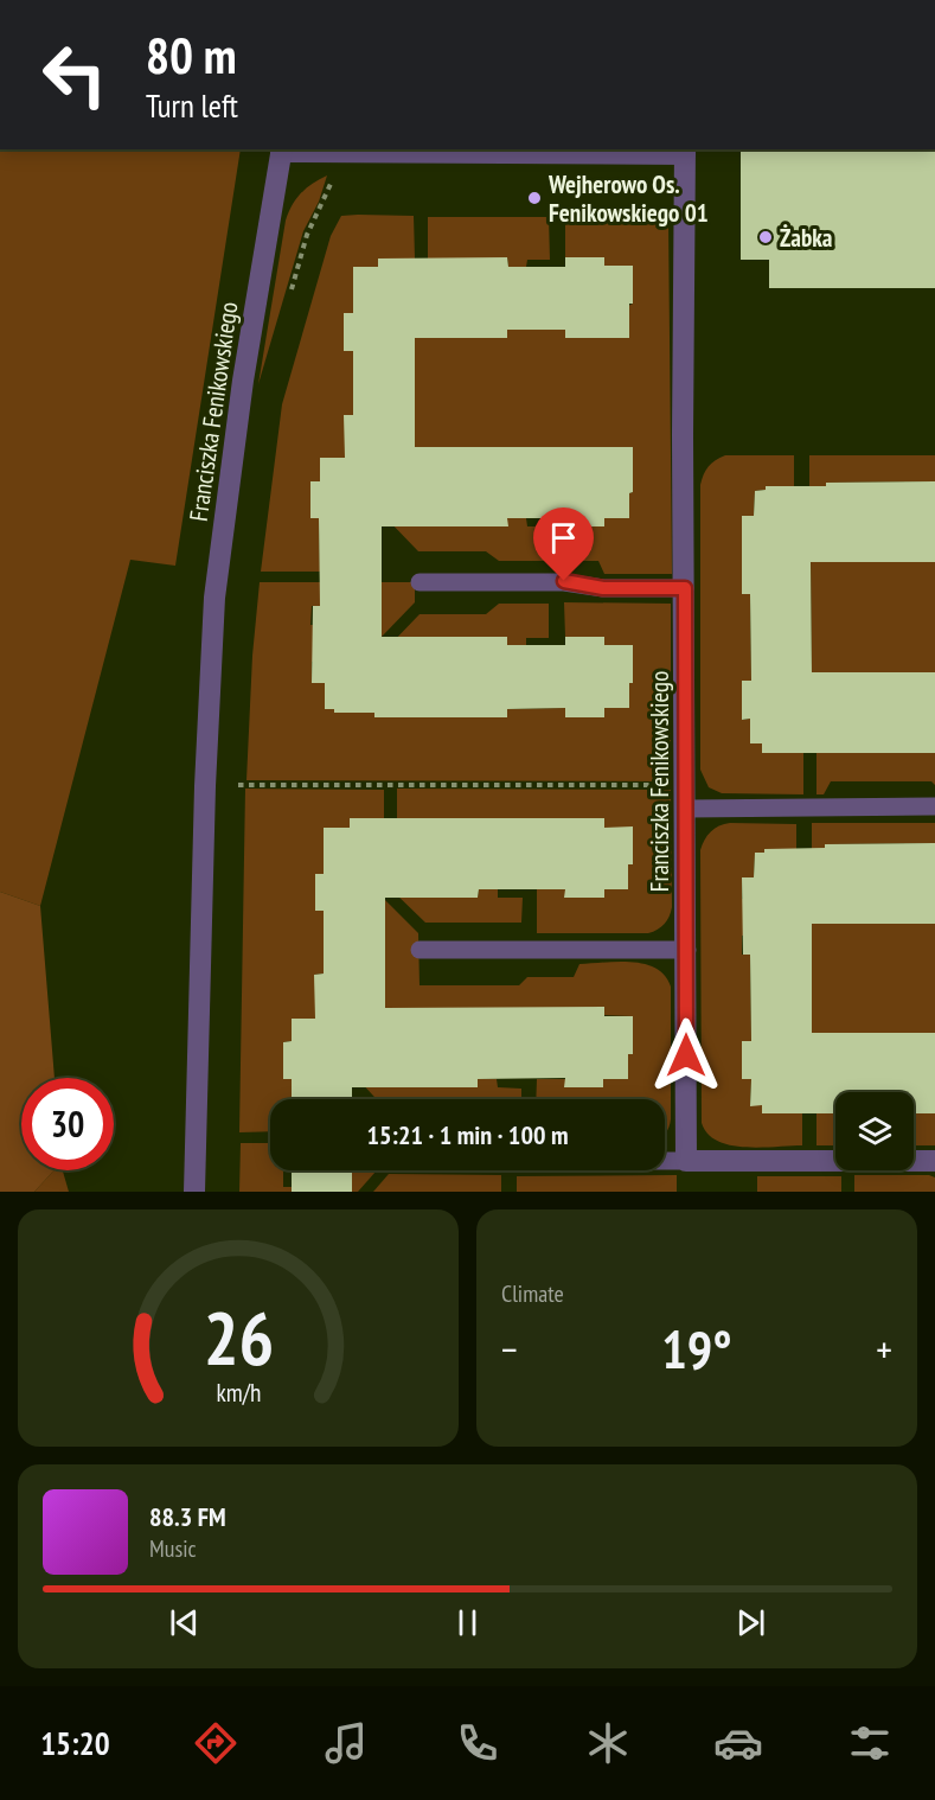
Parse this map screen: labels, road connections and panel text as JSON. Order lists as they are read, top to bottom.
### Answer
{
  "streets": {
    "street": ["Franciszka Fenikowskiego"]
  },
  "places": ["Wejherowo Os. Fenikowskiego 01", "Żabka"],
  "page": {
    "turn": ["80 m", "Turn left"],
    "limit": "30",
    "trip": "15:21 · 1 min · 100 m",
    "tile": "Climate",
    "heat": ["−", "19°", "+"],
    "song": ["88.3 FM", "Music"],
    "tabs": "15:20",
    "gauge": ["26", "km/h"]
  }
}
